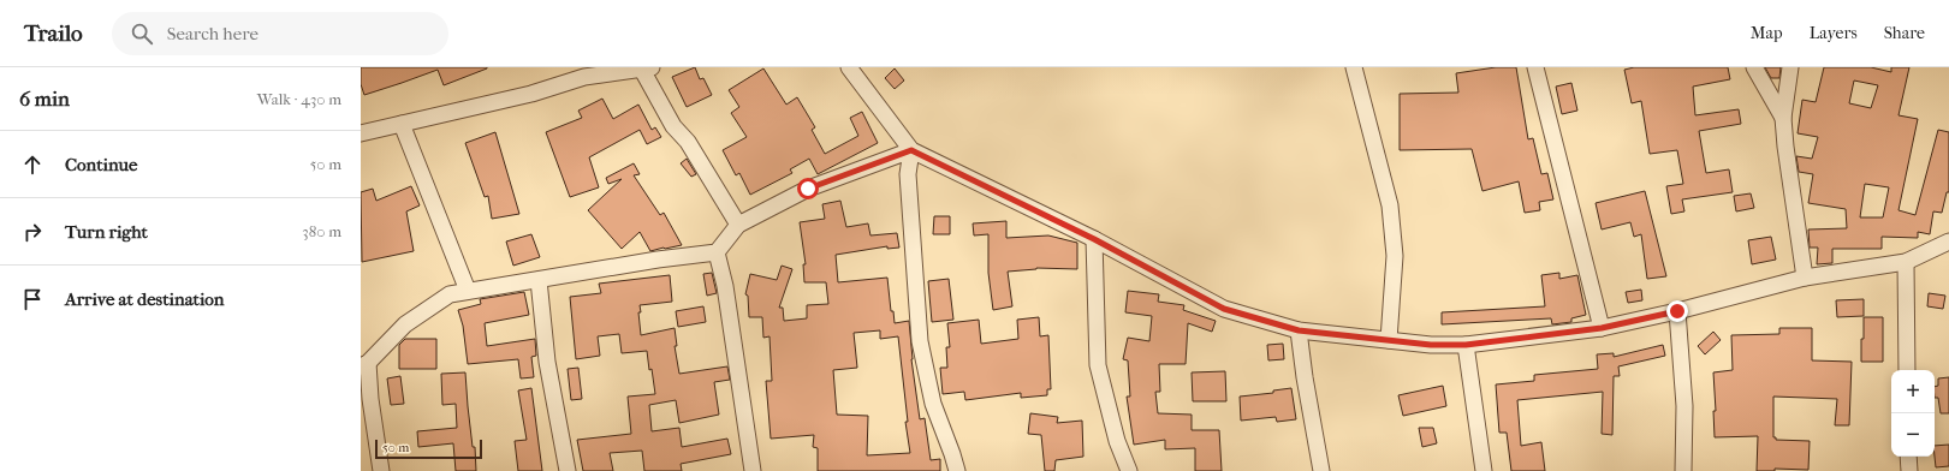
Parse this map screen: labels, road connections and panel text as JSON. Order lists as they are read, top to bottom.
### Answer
{
  "scale_bar": "50 m",
  "page": {
    "header": "Trailo",
    "search": "Search here",
    "nav": ["Map", "Layers", "Share"],
    "heading": ["6 min", "Walk · 430 m"],
    "list": [
      ["Continue", "50 m"],
      ["Turn right", "380 m"],
      "Arrive at destination"
    ],
    "map_buttons": ["+", "−"],
    "scale": "50 m"
  }
}
